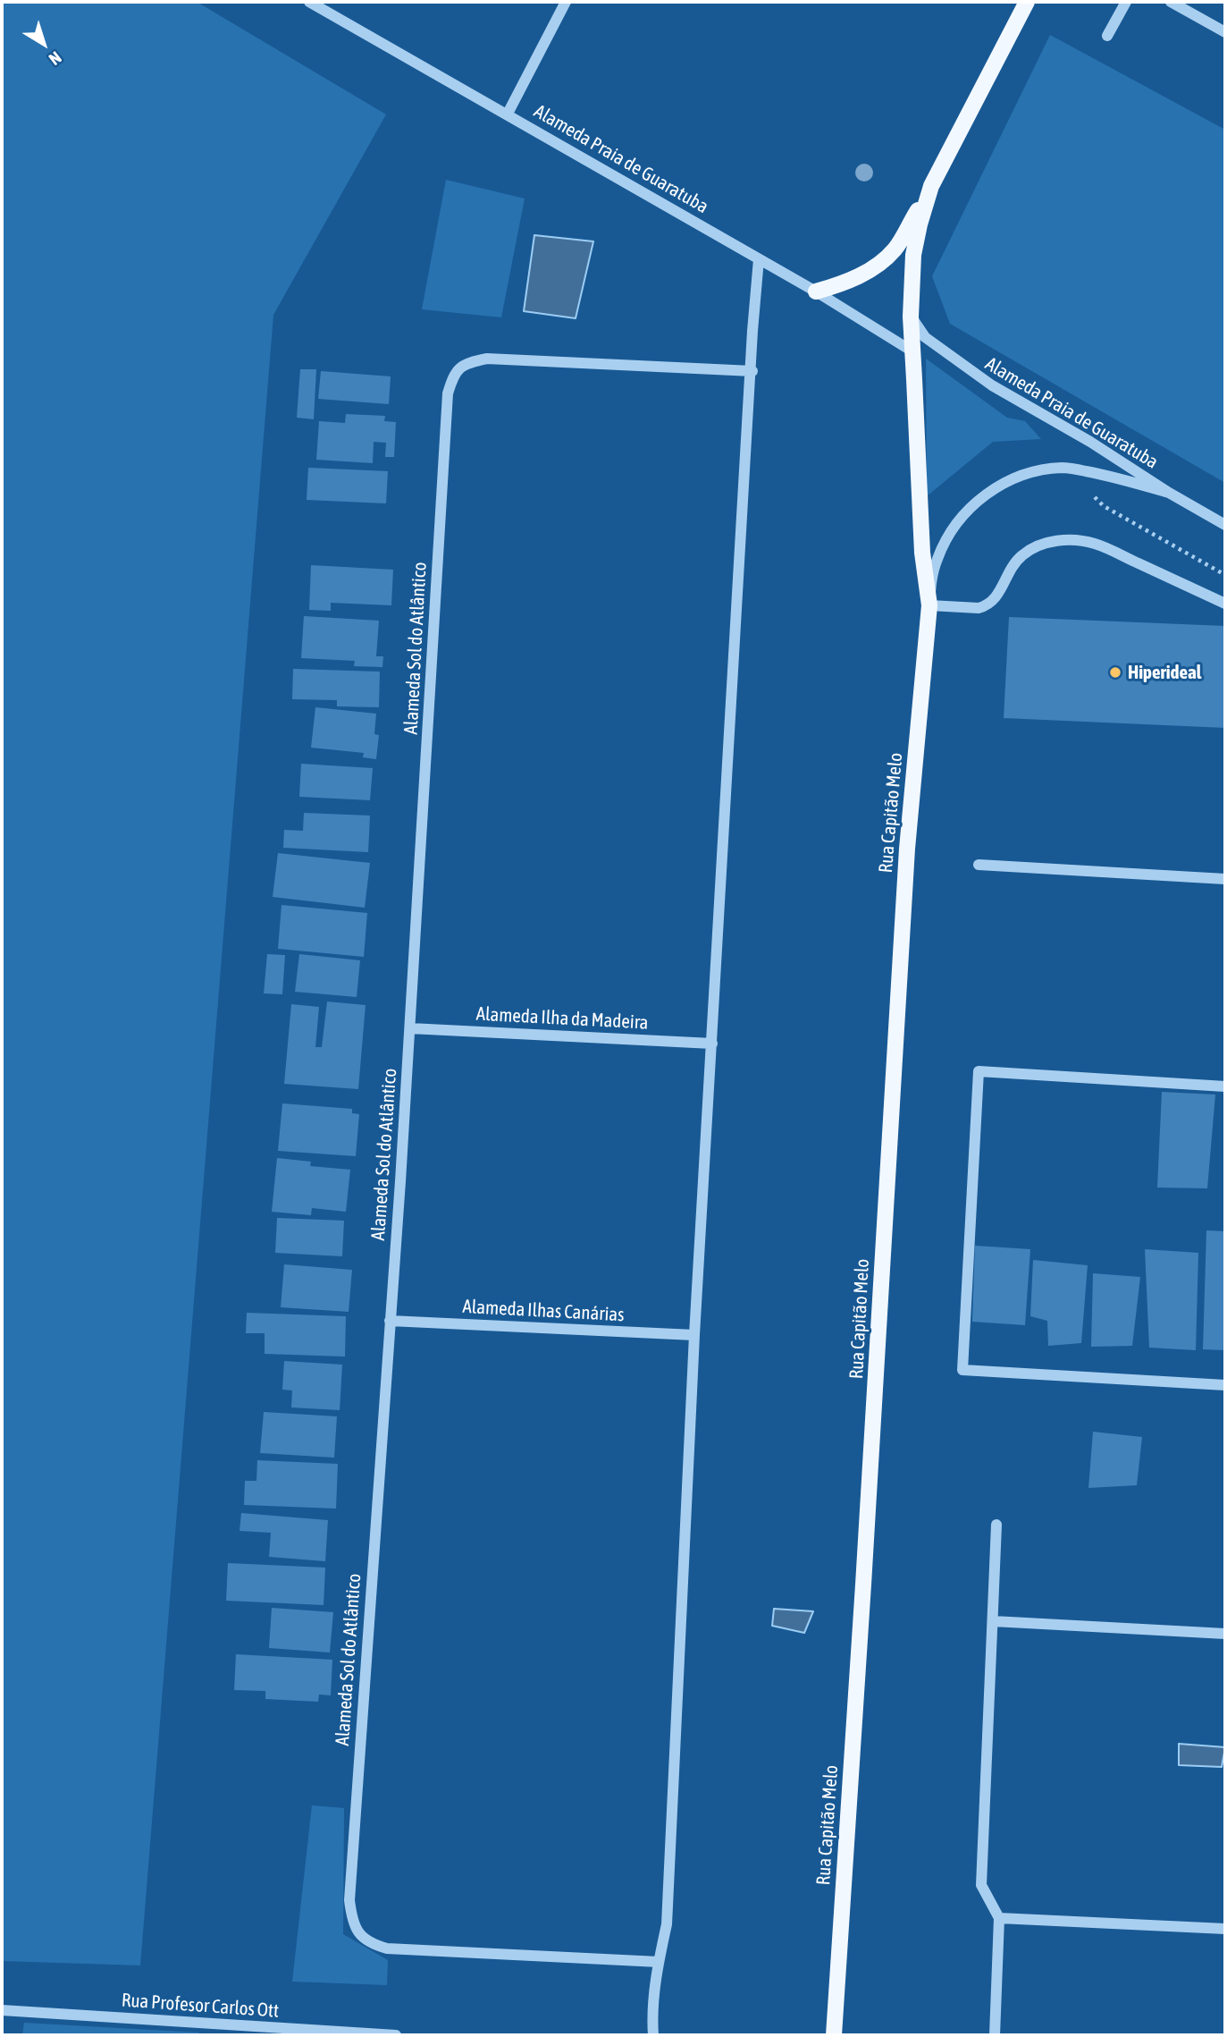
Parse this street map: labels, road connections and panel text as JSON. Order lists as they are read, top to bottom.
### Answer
{
  "streets": {
    "main road": ["Rua Capitão Melo"],
    "street": [
      "Alameda Praia de Guaratuba",
      "Alameda Sol do Atlântico",
      "Alameda Ilha da Madeira",
      "Alameda Ilhas Canárias",
      "Rua Profesor Carlos Ott"
    ]
  },
  "crossings": [
    ["Alameda Praia de Guaratuba", "Rua Capitão Melo"],
    ["Alameda Sol do Atlântico", "Alameda Ilha da Madeira"],
    ["Alameda Sol do Atlântico", "Alameda Ilhas Canárias"]
  ],
  "places": ["Hiperideal"],
  "north": "bottom right"
}
